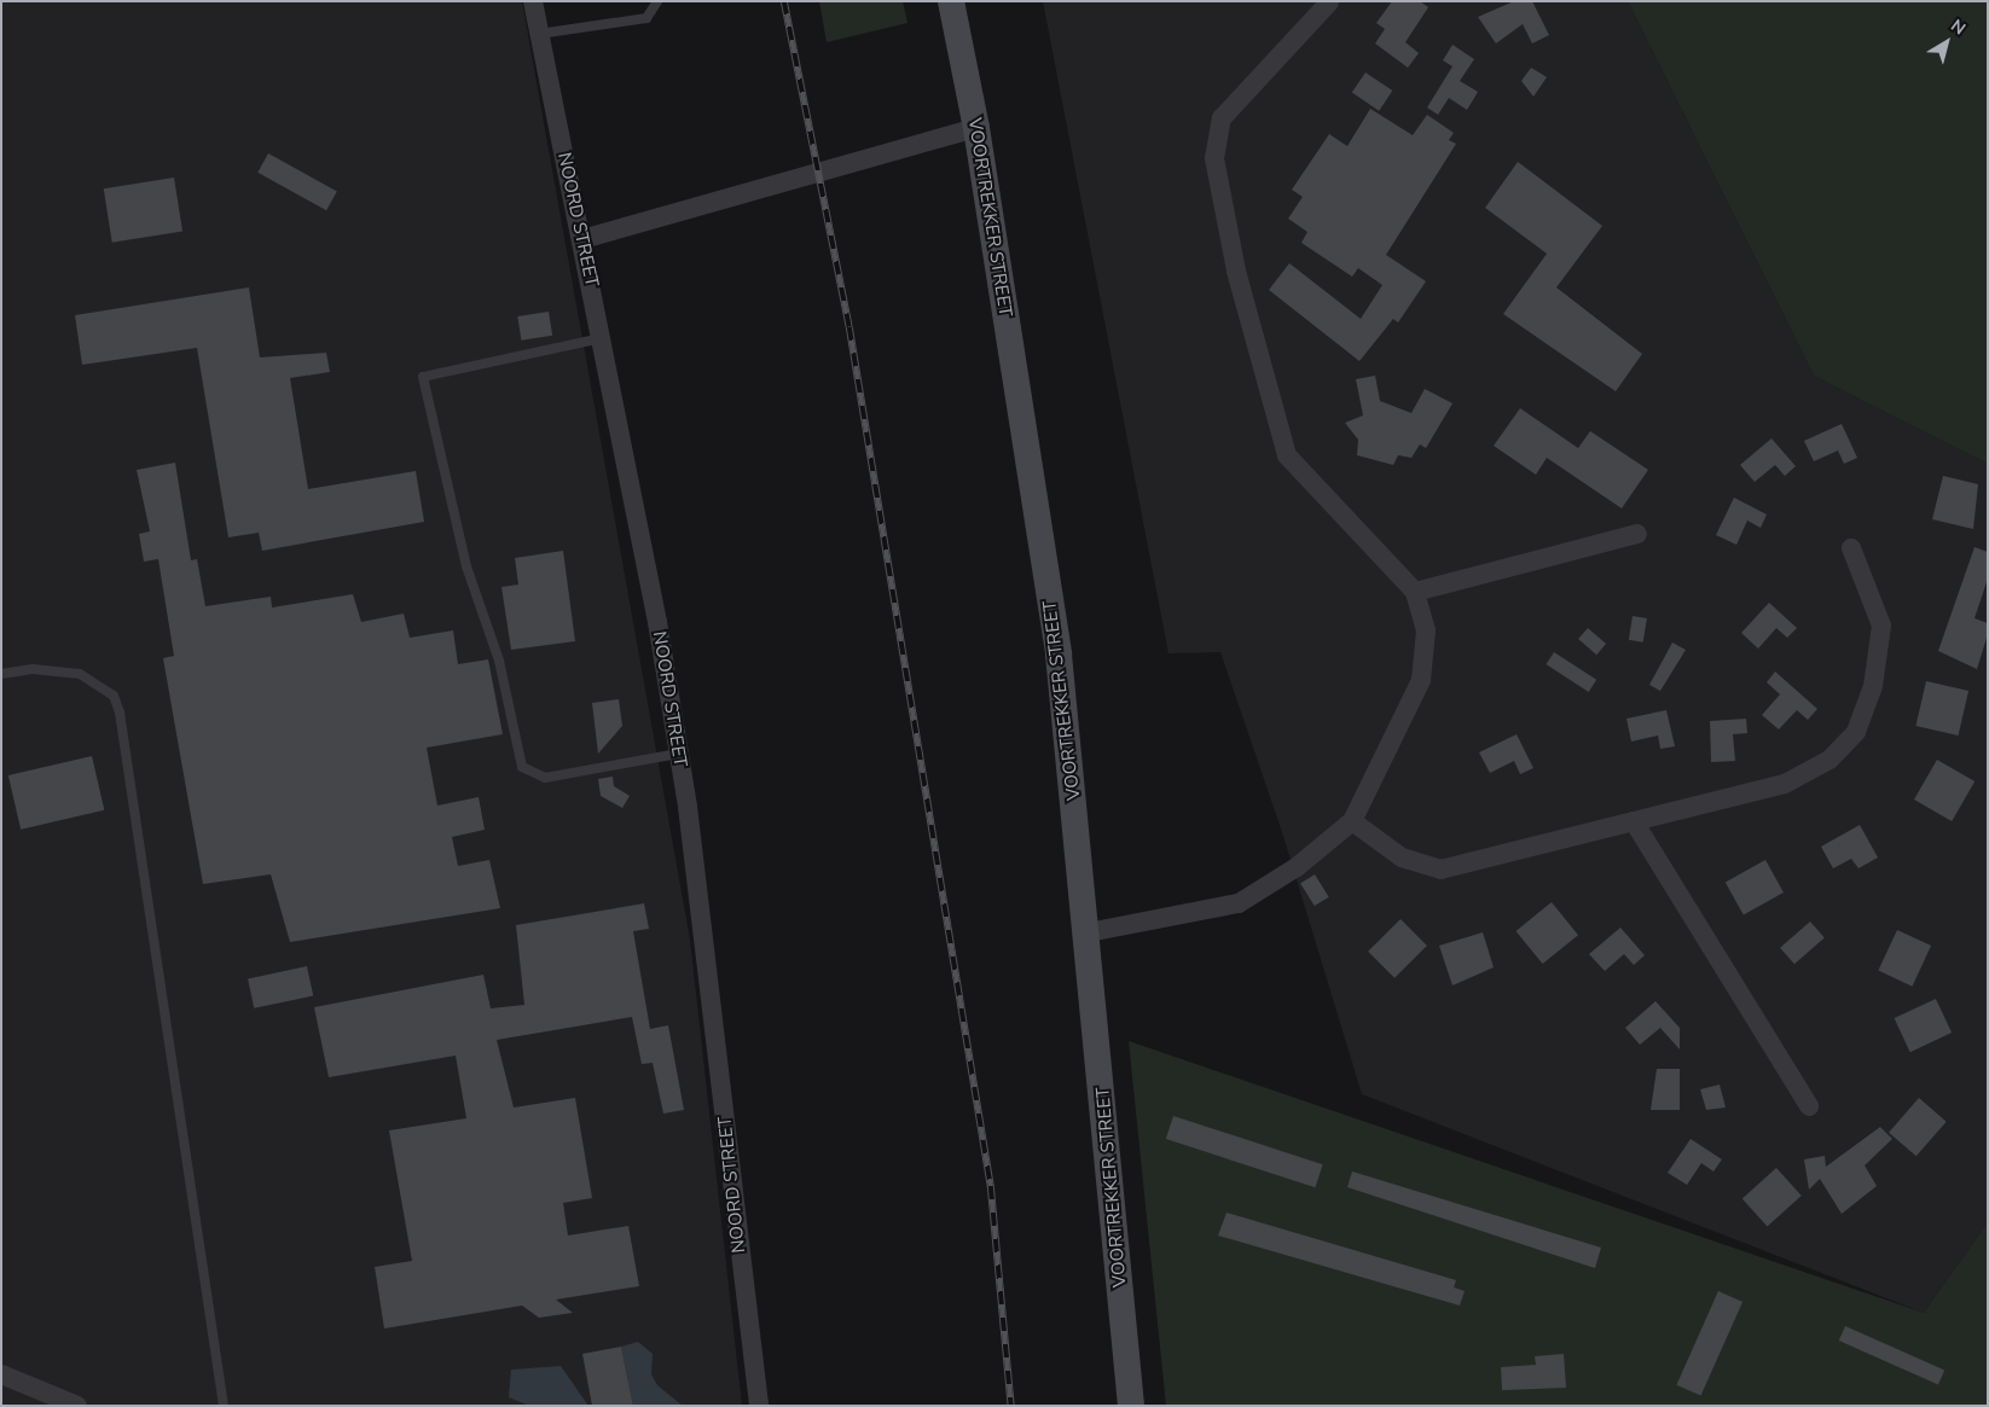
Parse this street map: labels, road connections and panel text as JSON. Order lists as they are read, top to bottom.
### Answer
{
  "streets": {
    "main road": ["VOORTREKKER STREET"],
    "street": ["NOORD STREET"]
  },
  "north": "top right"
}
